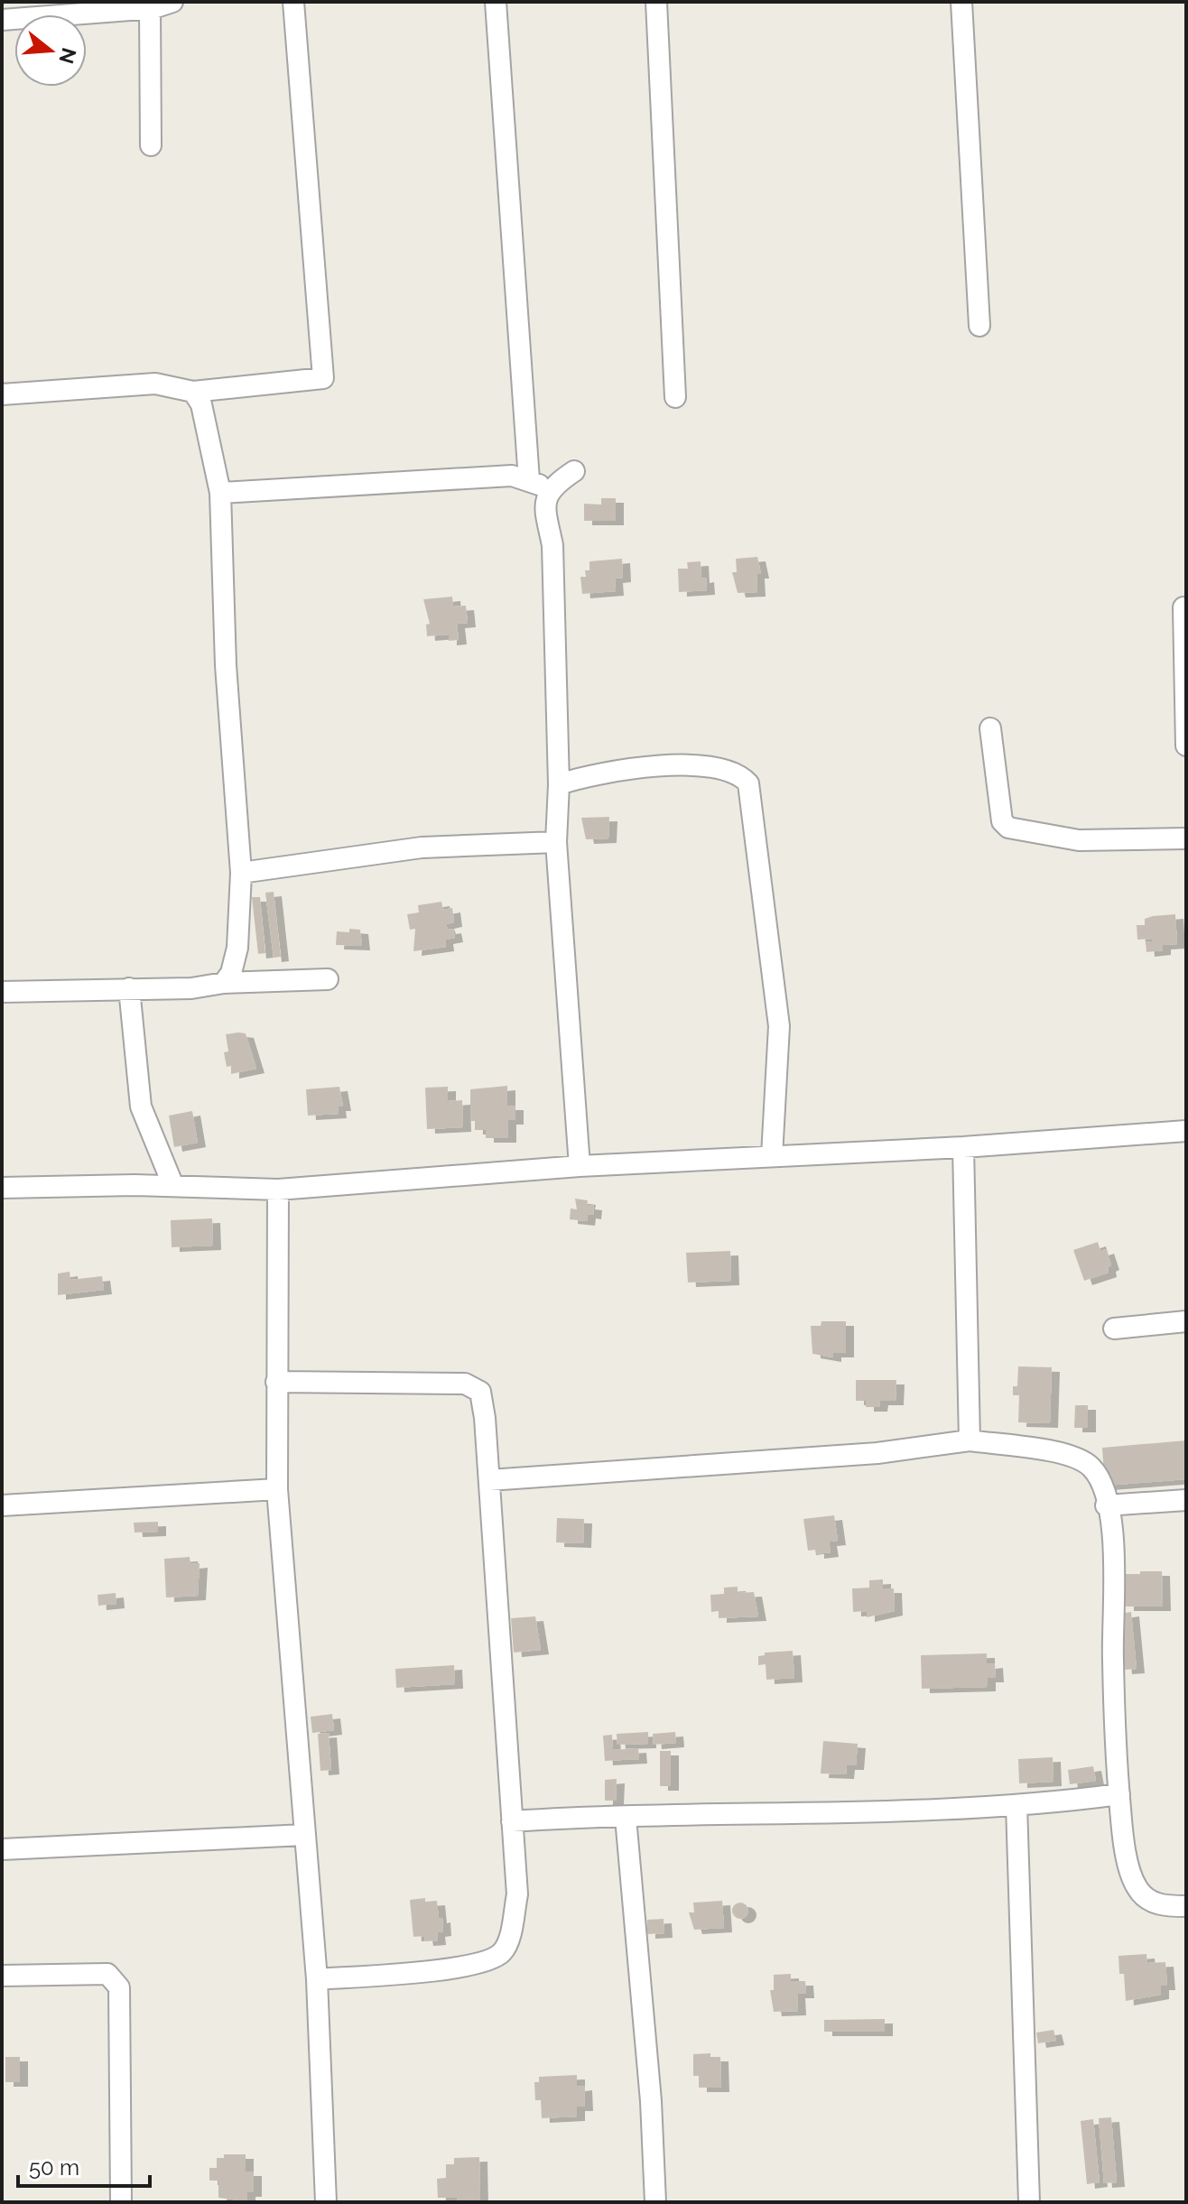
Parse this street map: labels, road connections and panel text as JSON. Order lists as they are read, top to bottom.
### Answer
{
  "scale_bar": "50 m",
  "north": "right"
}
